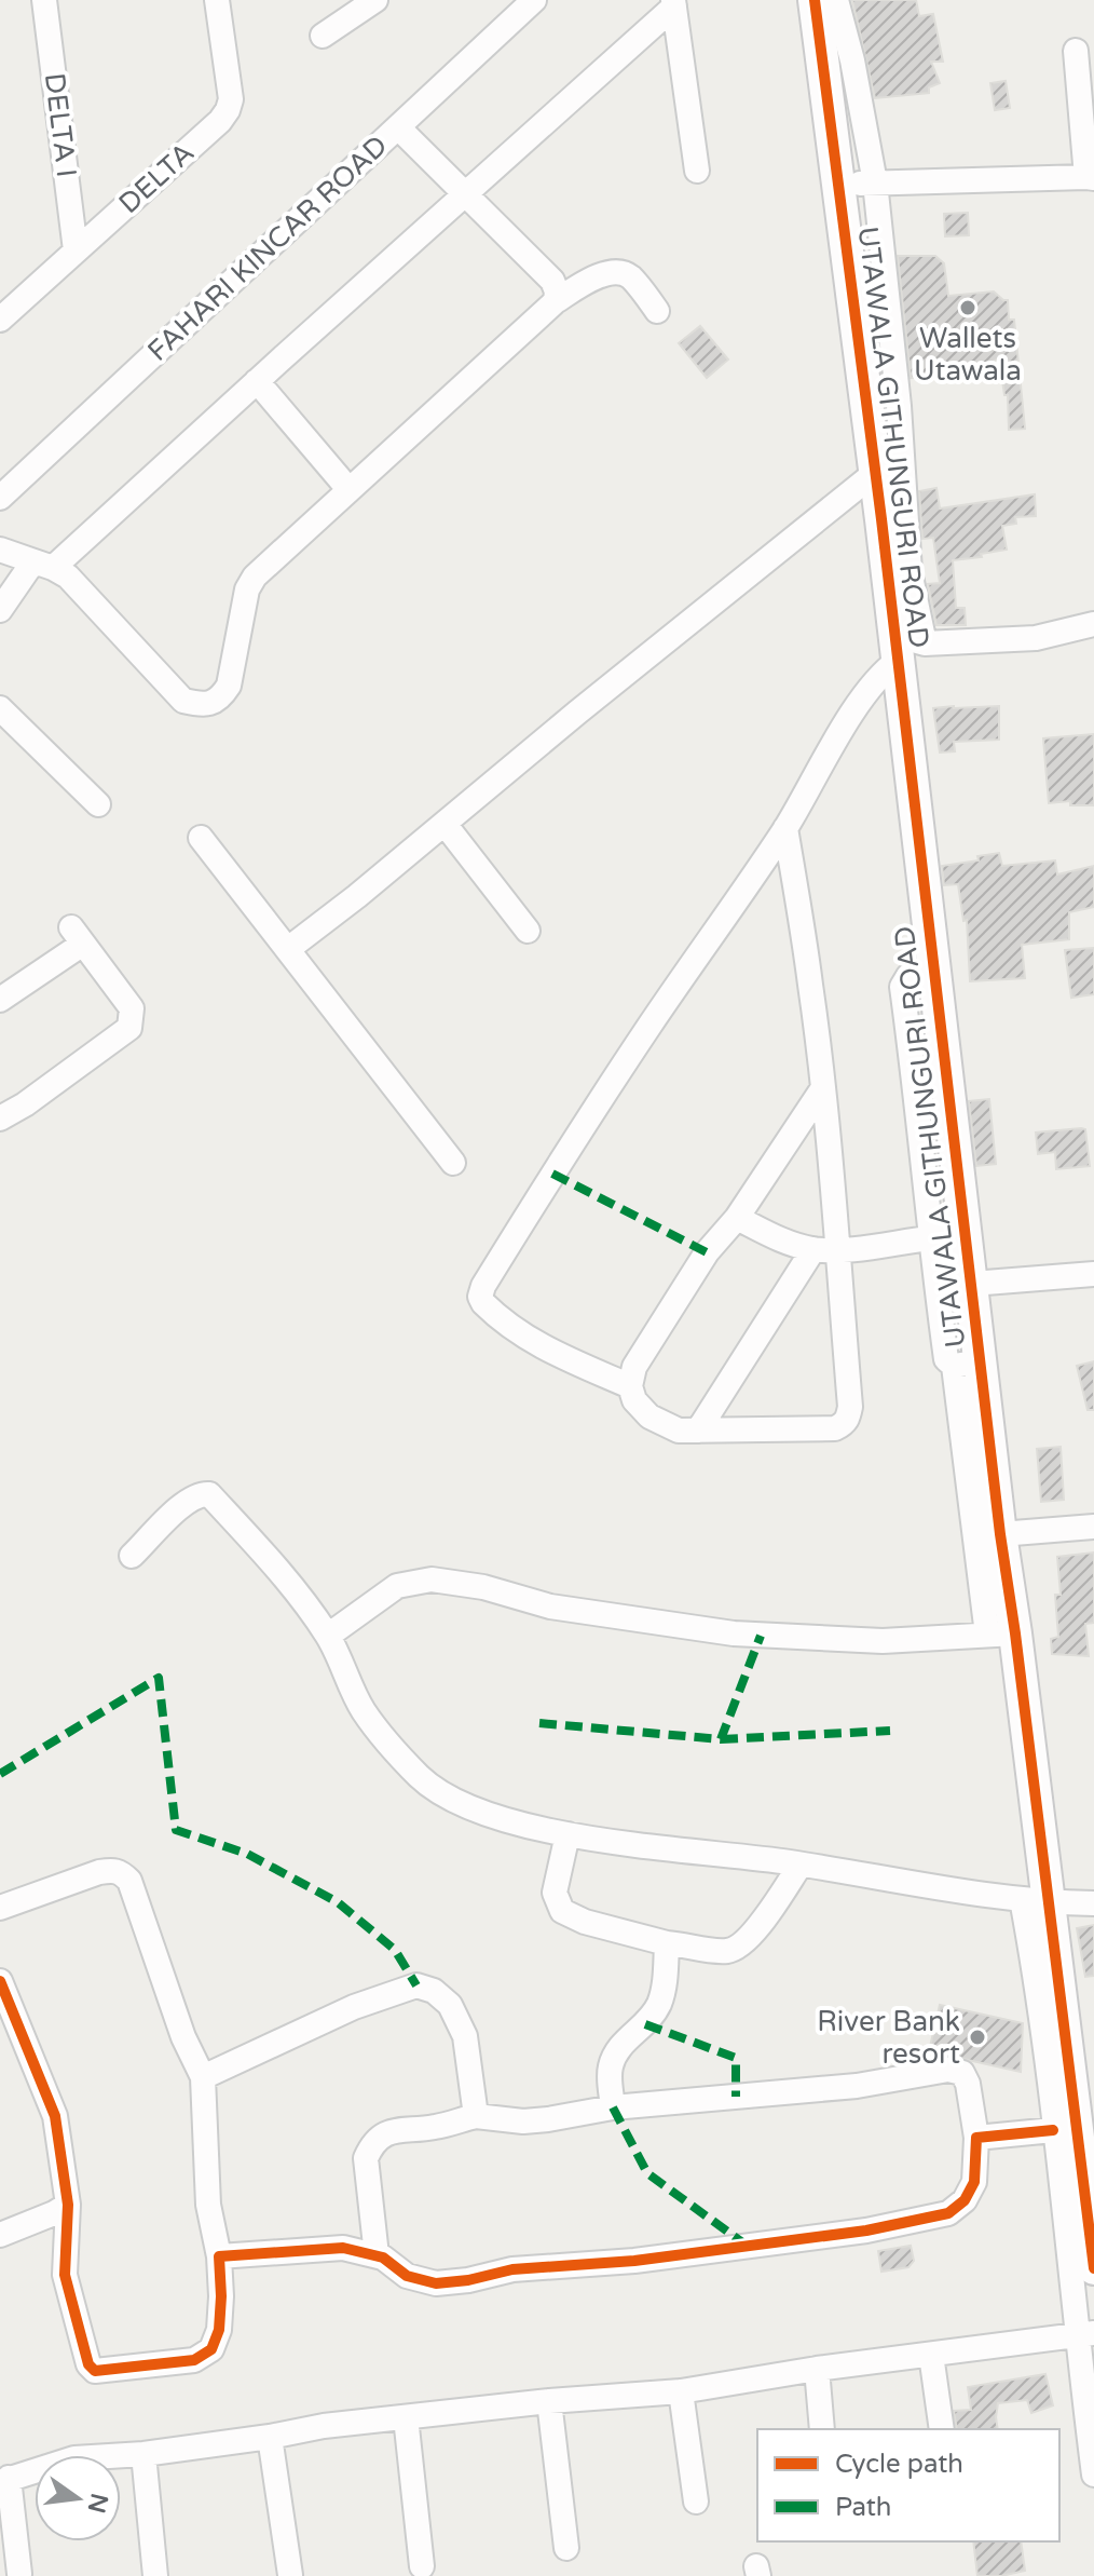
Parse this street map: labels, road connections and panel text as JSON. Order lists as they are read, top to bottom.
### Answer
{
  "streets": {
    "street": [
      "DELTA I",
      "DELTA",
      "FAHARI KINCAR ROAD",
      "UTAWALA GITHUNGURI ROAD"
    ]
  },
  "crossings": [
    ["DELTA I", "DELTA"]
  ],
  "places": ["Wallets Utawala", "River Bank resort"],
  "legend": ["Cycle path", "Path"],
  "north": "right"
}
